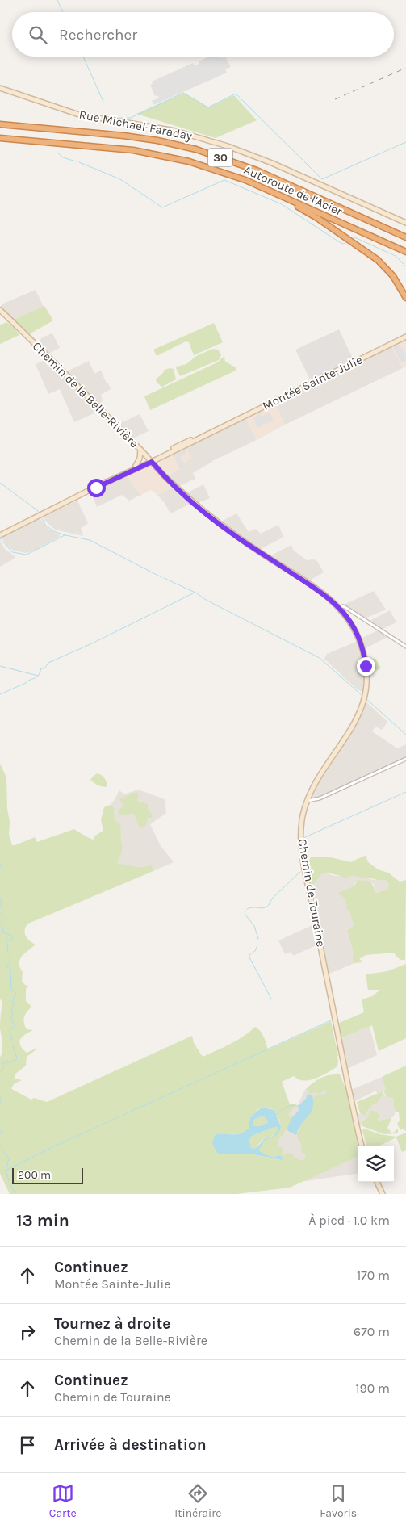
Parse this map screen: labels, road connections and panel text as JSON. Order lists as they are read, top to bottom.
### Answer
{
  "streets": {
    "highway": ["30", "Autoroute de l'Acier"],
    "street": [
      "Rue Michael-Faraday",
      "Montée Sainte-Julie",
      "Chemin de la Belle-Rivière",
      "Chemin de Touraine"
    ]
  },
  "crossings": [
    ["Montée Sainte-Julie", "Chemin de la Belle-Rivière"],
    ["Chemin de la Belle-Rivière", "Chemin de Touraine"]
  ],
  "scale_bar": "200 m",
  "page": {
    "search": "Rechercher",
    "scale": "200 m",
    "heading": ["13 min", "À pied · 1.0 km"],
    "list": [
      ["Continuez", "Montée Sainte-Julie", "170 m"],
      ["Tournez à droite", "Chemin de la Belle-Rivière", "670 m"],
      ["Continuez", "Chemin de Touraine", "190 m"],
      "Arrivée à destination"
    ],
    "nav": ["Carte", "Itinéraire", "Favoris"]
  }
}
